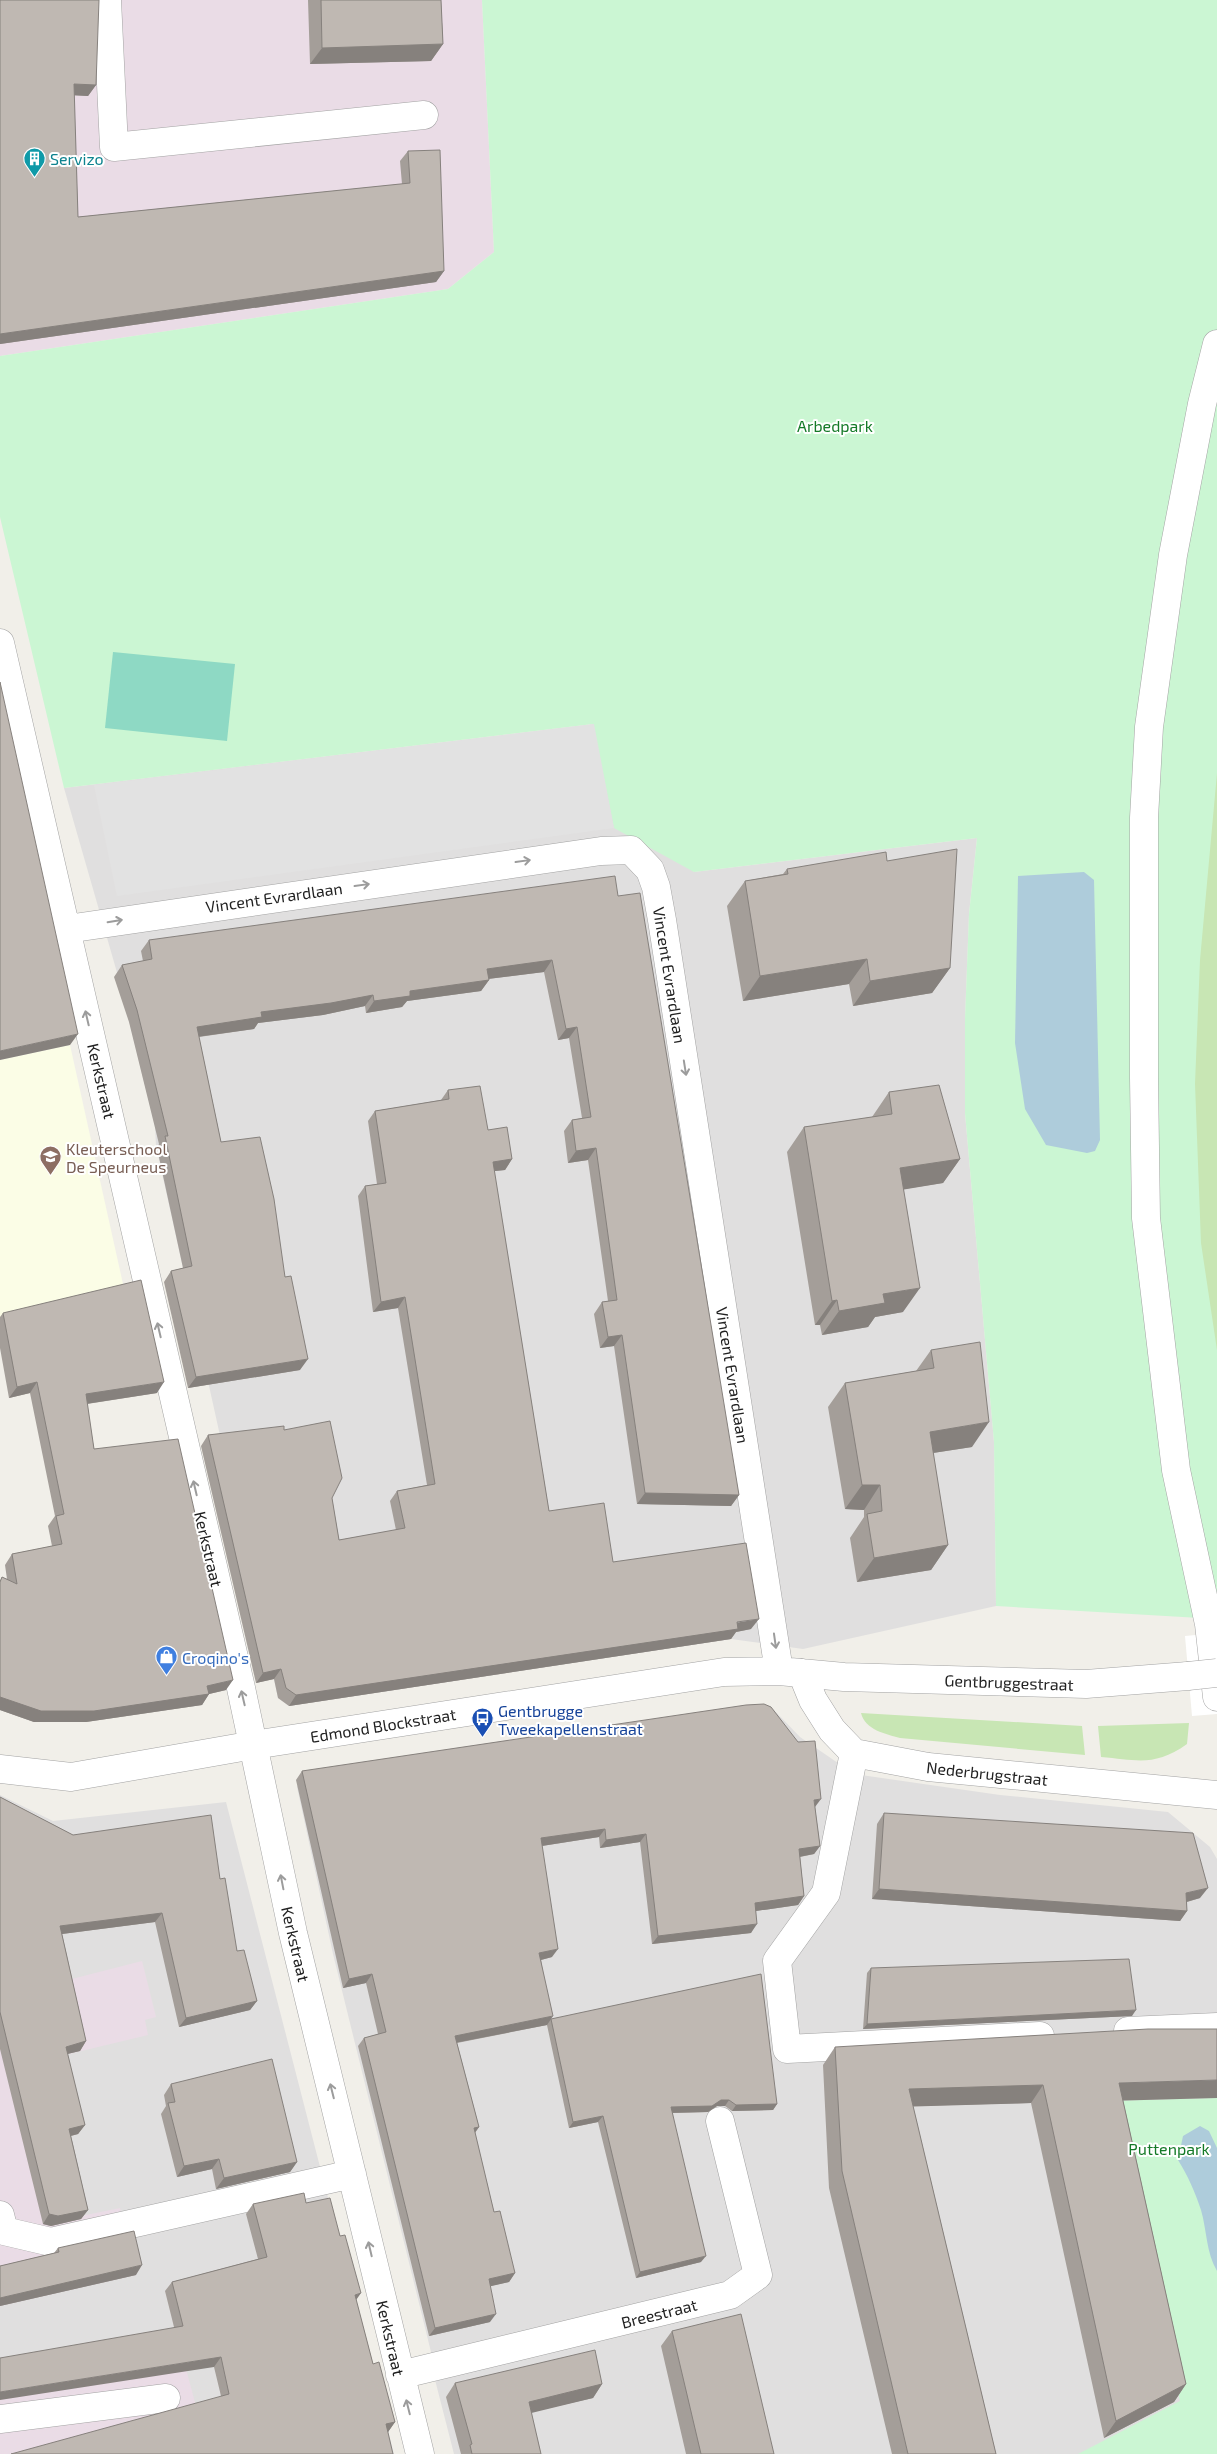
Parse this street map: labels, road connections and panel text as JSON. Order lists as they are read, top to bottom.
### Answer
{
  "streets": {
    "street": [
      "Vincent Evrardlaan",
      "Kerkstraat",
      "Gentbruggestraat",
      "Edmond Blockstraat",
      "Nederbrugstraat",
      "Breestraat"
    ]
  },
  "crossings": [
    ["Vincent Evrardlaan", "Kerkstraat"],
    ["Vincent Evrardlaan", "Gentbruggestraat"],
    ["Vincent Evrardlaan", "Edmond Blockstraat"],
    ["Kerkstraat", "Edmond Blockstraat"],
    ["Kerkstraat", "Breestraat"],
    ["Gentbruggestraat", "Edmond Blockstraat"]
  ],
  "one_way": ["Kerkstraat"],
  "parks": ["Arbedpark", "Puttenpark"],
  "places": {
    "building": ["Servizo"],
    "school or university": ["Kleuterschool De Speurneus"],
    "shop": ["Croqino's"],
    "bus stop": ["Gentbrugge Tweekapellenstraat"]
  }
}
